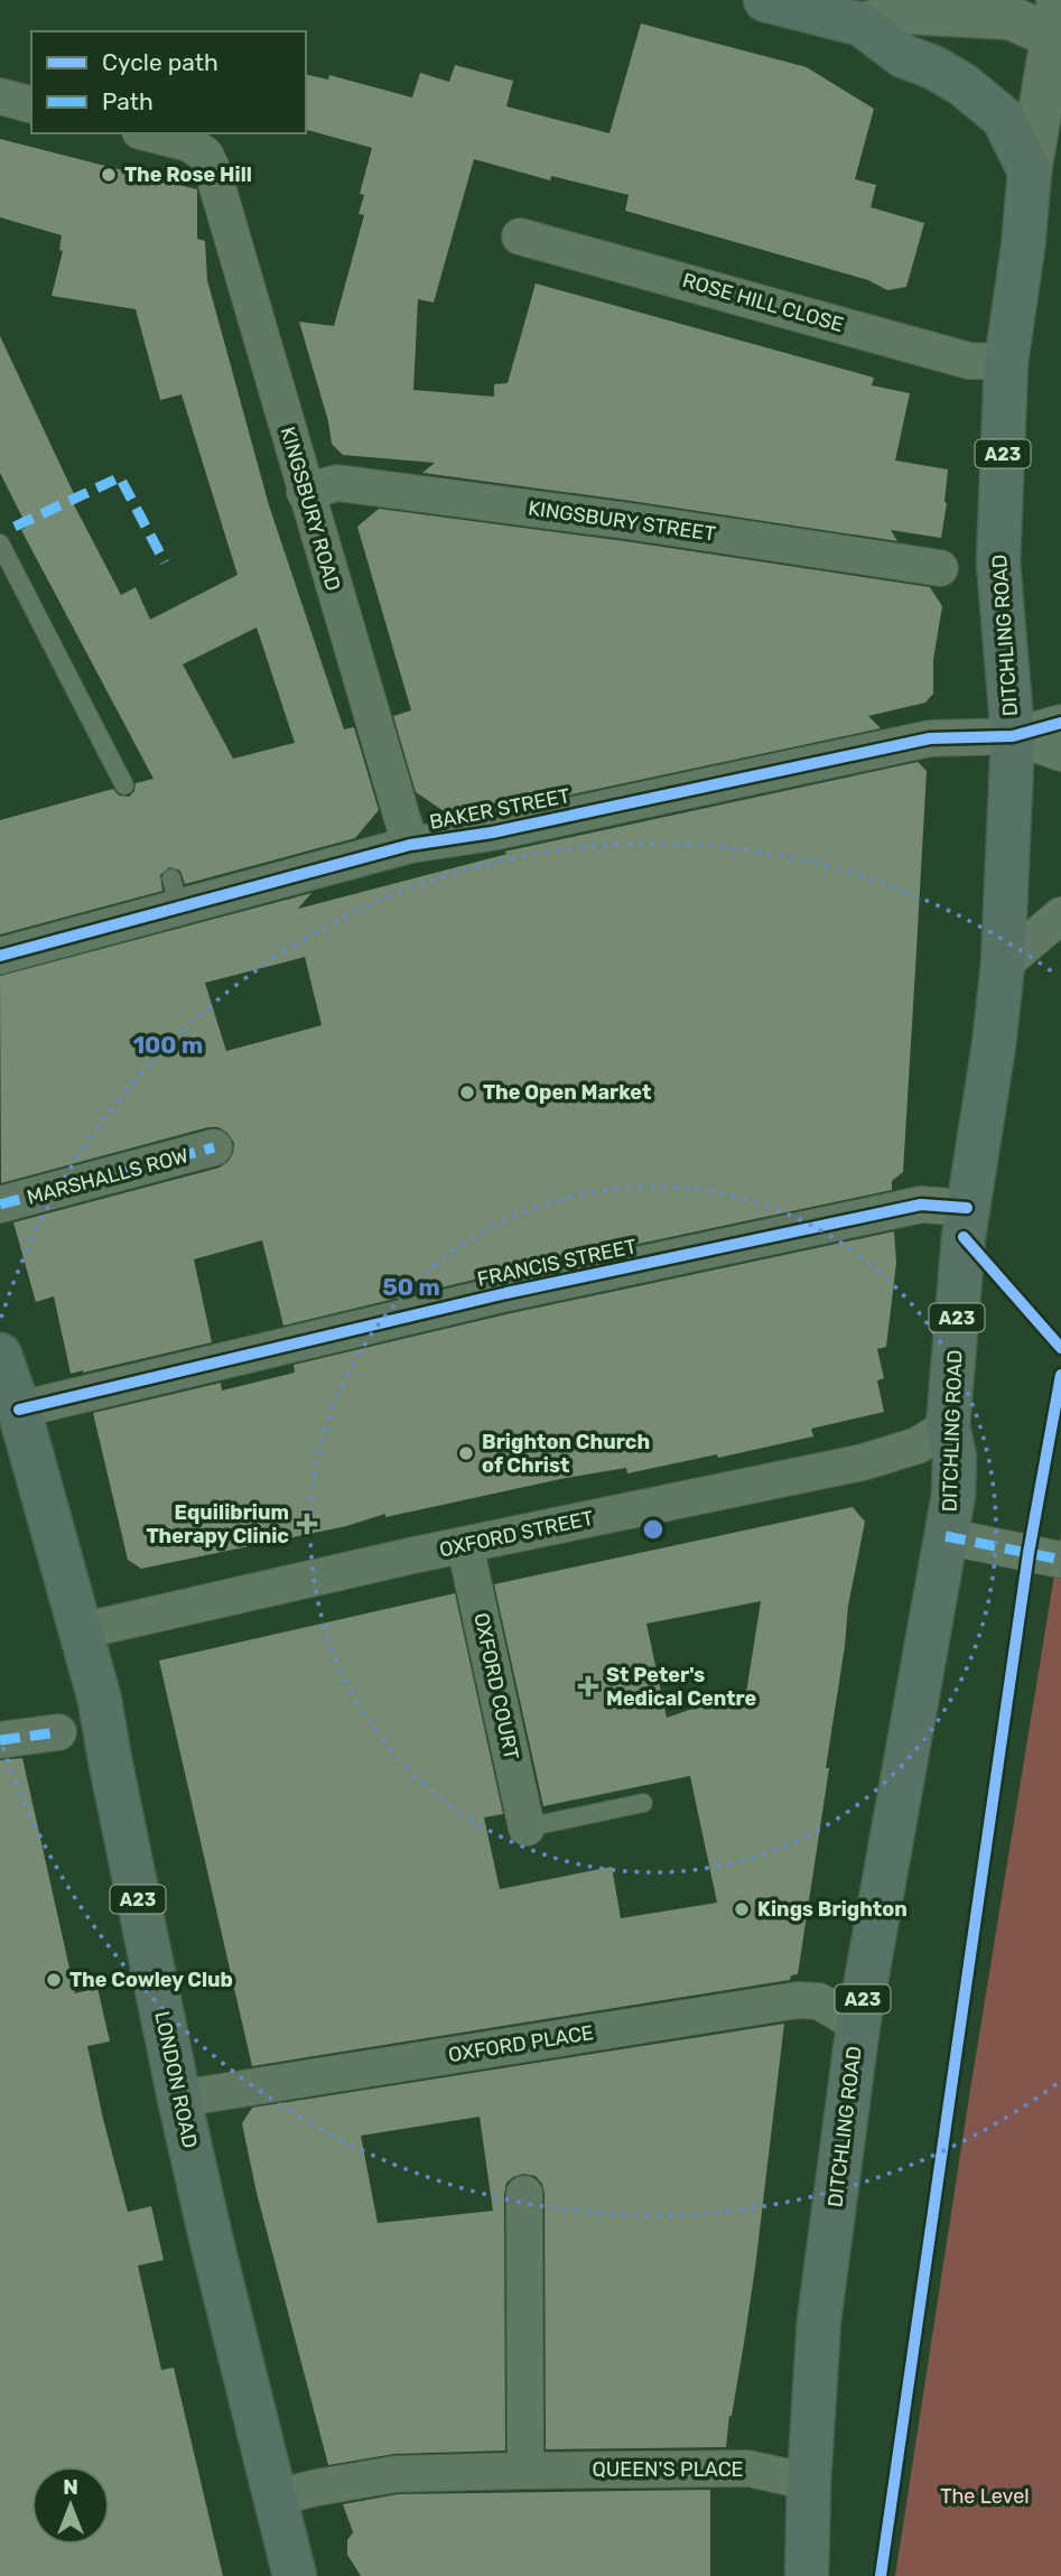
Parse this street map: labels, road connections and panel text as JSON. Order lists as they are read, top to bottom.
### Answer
{
  "streets": {
    "highway": ["A23", "DITCHLING ROAD", "LONDON ROAD"],
    "street": [
      "ROSE HILL CLOSE",
      "KINGSBURY ROAD",
      "KINGSBURY STREET",
      "BAKER STREET",
      "MARSHALLS ROW",
      "FRANCIS STREET",
      "OXFORD STREET",
      "OXFORD COURT",
      "OXFORD PLACE",
      "QUEEN'S PLACE"
    ]
  },
  "crossings": [
    ["ROSE HILL CLOSE", "DITCHLING ROAD"],
    ["KINGSBURY ROAD", "KINGSBURY STREET"],
    ["KINGSBURY ROAD", "BAKER STREET"],
    ["DITCHLING ROAD", "BAKER STREET"],
    ["DITCHLING ROAD", "FRANCIS STREET"],
    ["DITCHLING ROAD", "OXFORD STREET"],
    ["DITCHLING ROAD", "OXFORD PLACE"],
    ["DITCHLING ROAD", "QUEEN'S PLACE"],
    ["FRANCIS STREET", "LONDON ROAD"],
    ["OXFORD STREET", "OXFORD COURT"],
    ["OXFORD STREET", "LONDON ROAD"],
    ["OXFORD PLACE", "LONDON ROAD"],
    ["LONDON ROAD", "QUEEN'S PLACE"]
  ],
  "parks": ["The Level"],
  "places": {
    "other": [
      "The Rose Hill",
      "The Open Market",
      "Brighton Church of Christ",
      "Kings Brighton",
      "The Cowley Club"
    ],
    "health": ["Equilibrium Therapy Clinic", "St Peter's Medical Centre"]
  },
  "legend": ["Cycle path", "Path"],
  "north": "top",
  "rings": ["100 m", "50 m"]
}
